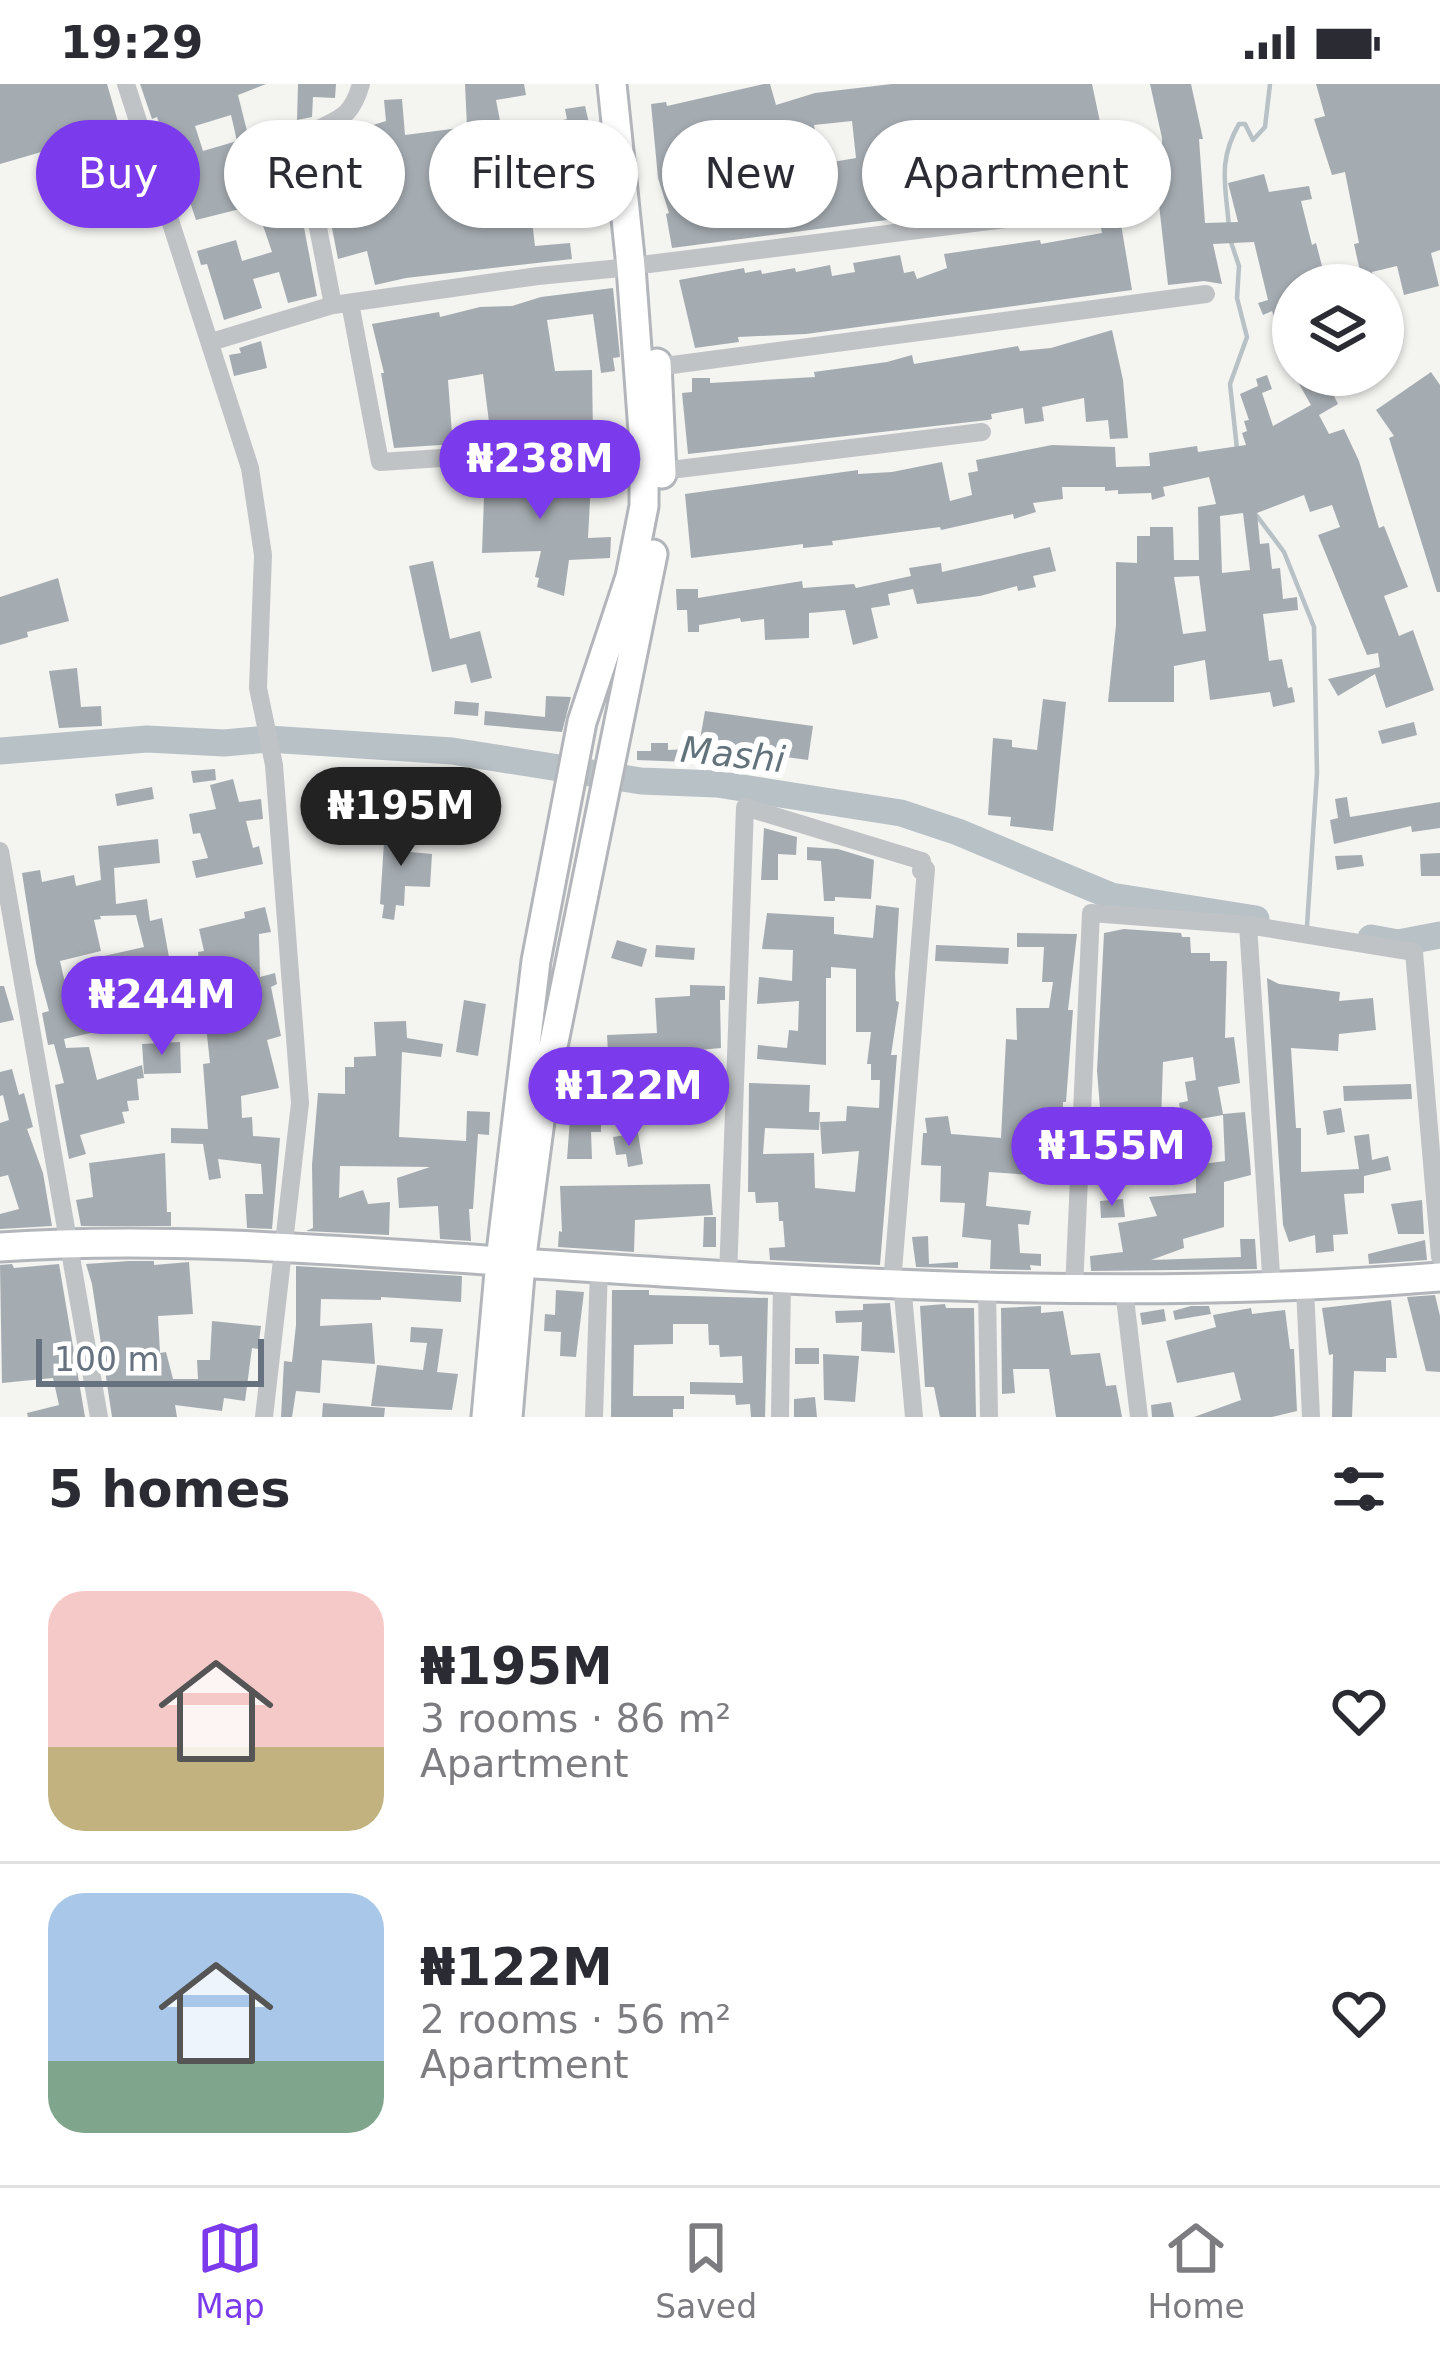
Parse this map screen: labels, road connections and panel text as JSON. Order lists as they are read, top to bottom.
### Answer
{
  "water": ["Mashi"],
  "scale_bar": "100 m",
  "page": {
    "status": "19:29",
    "chip": [
      "Buy",
      "Rent",
      "Filters",
      "New",
      "Apartment"
    ],
    "price": [
      "₦238M",
      "₦195M",
      "₦244M",
      "₦122M",
      "₦155M"
    ],
    "scale": "100 m",
    "heading": "5 homes",
    "list": [
      {
        "name": "₦195M",
        "note": "3 rooms · 86 m² · Apartment"
      },
      {
        "name": "₦122M",
        "note": "2 rooms · 56 m² · Apartment"
      }
    ],
    "tabs": ["Map", "Saved", "Home"]
  }
}
